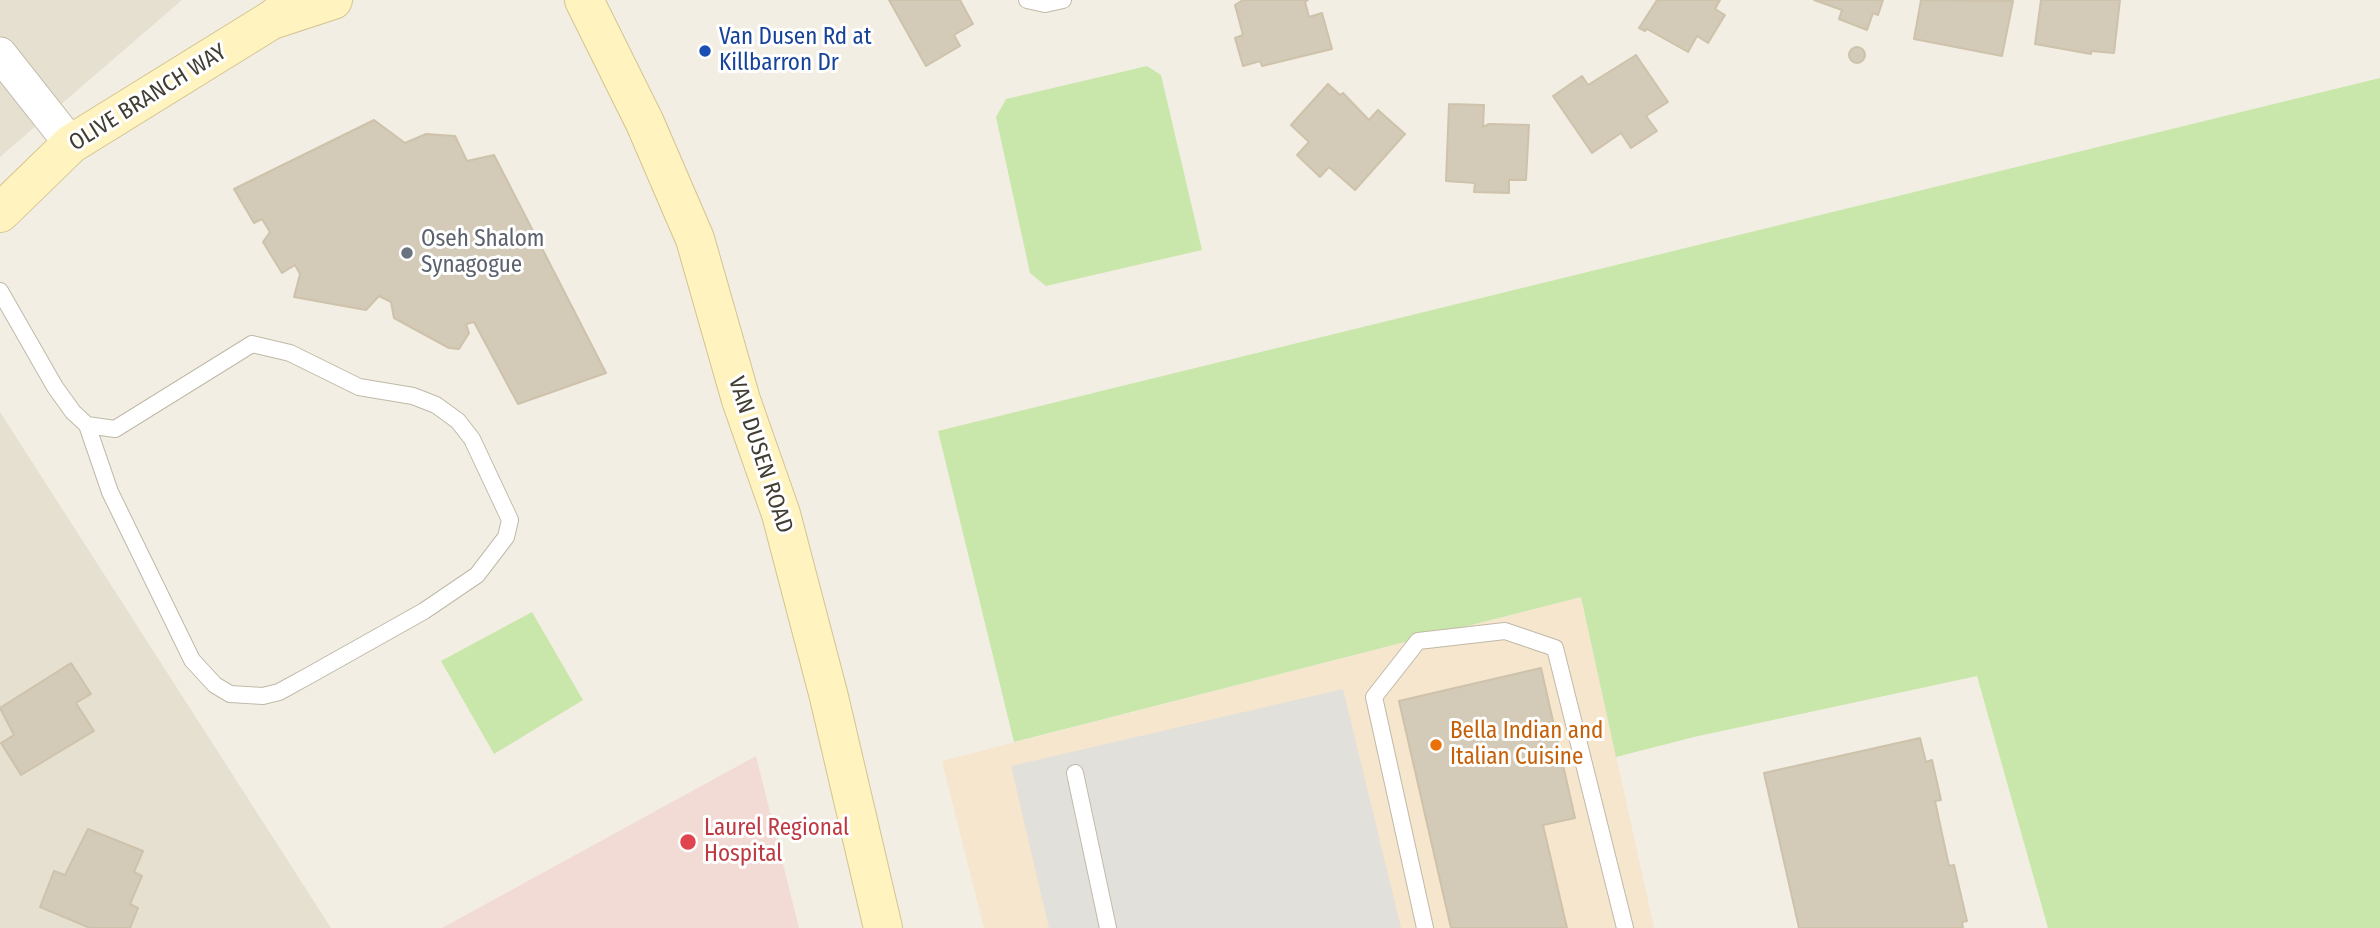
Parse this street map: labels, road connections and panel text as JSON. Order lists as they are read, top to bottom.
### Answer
{
  "streets": {
    "main road": ["OLIVE BRANCH WAY", "VAN DUSEN ROAD"]
  },
  "places": [
    "Van Dusen Rd at Killbarron Dr",
    "Oseh Shalom Synagogue",
    "Bella Indian and Italian Cuisine",
    "Laurel Regional Hospital"
  ]
}
